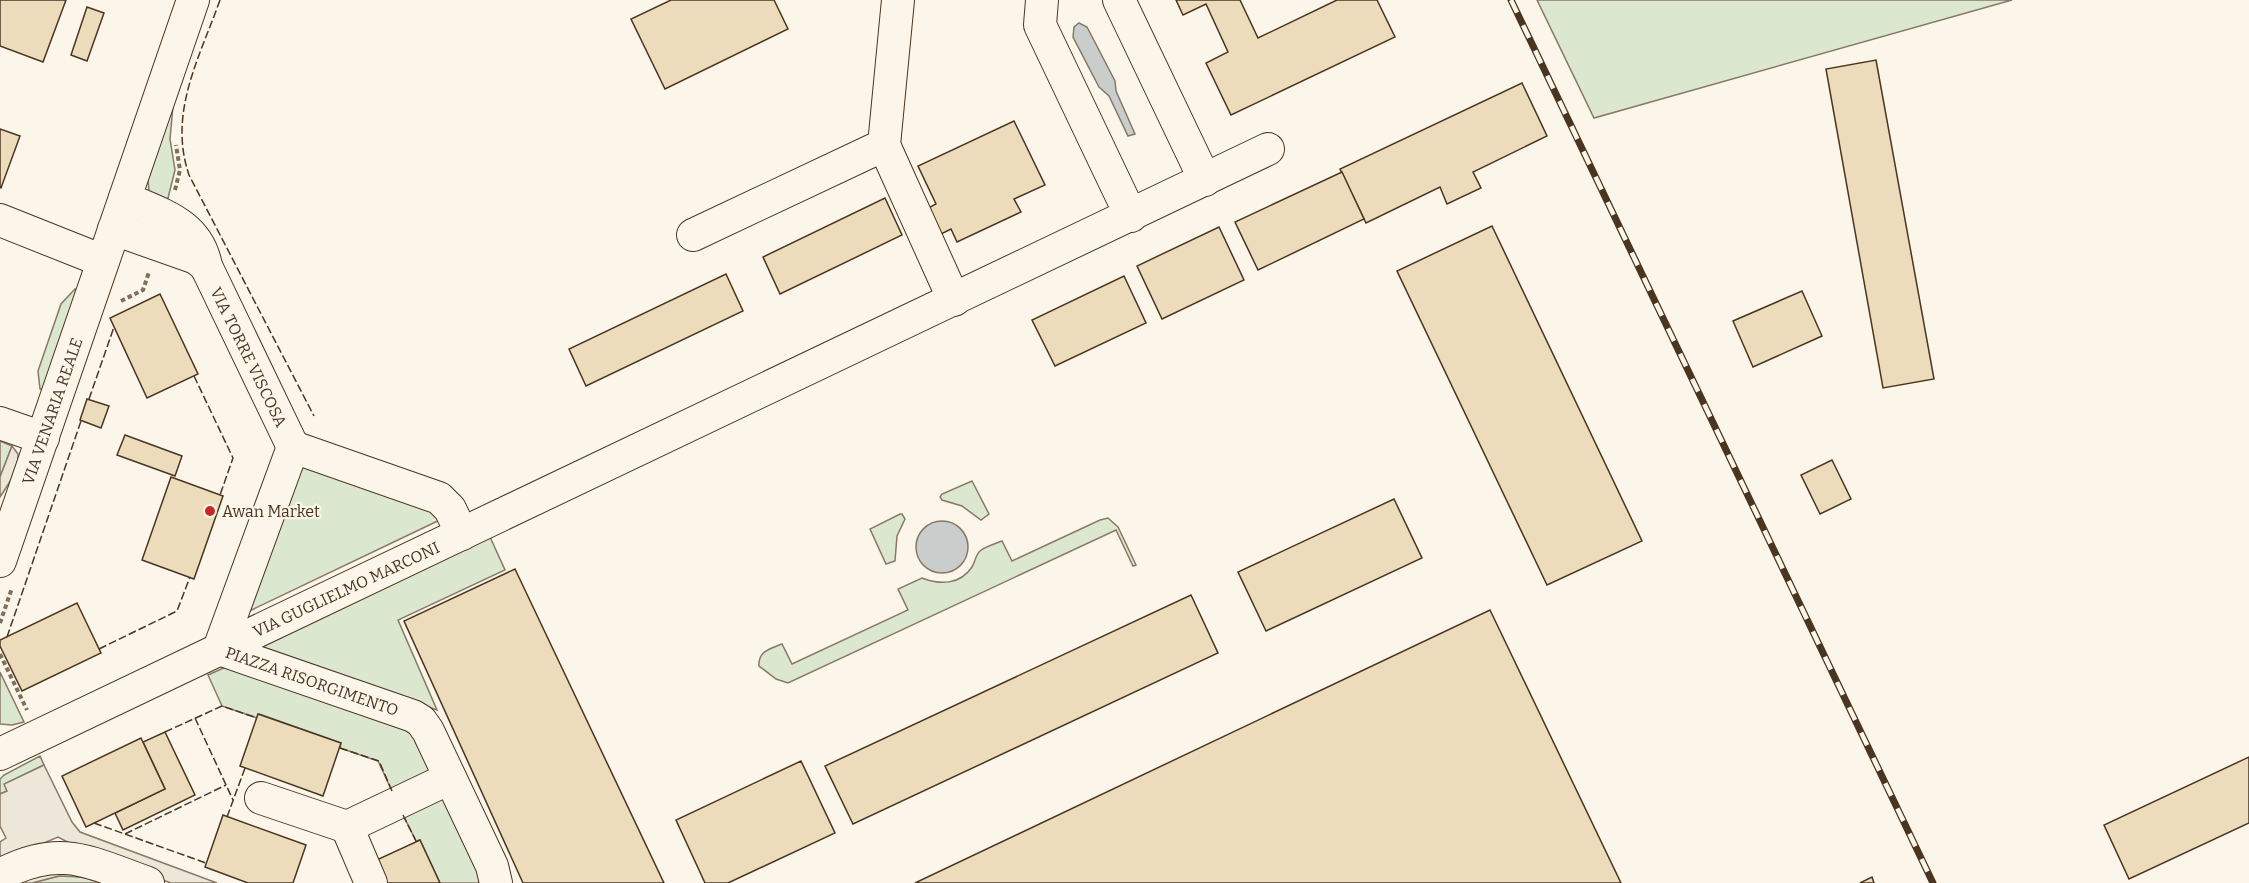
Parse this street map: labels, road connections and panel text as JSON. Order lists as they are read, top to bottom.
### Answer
{
  "streets": {
    "street": [
      "VIA TORRE VISCOSA",
      "VIA VENARIA REALE",
      "VIA GUGLIELMO MARCONI",
      "PIAZZA RISORGIMENTO"
    ]
  },
  "crossings": [
    ["VIA TORRE VISCOSA", "VIA VENARIA REALE"],
    ["VIA TORRE VISCOSA", "PIAZZA RISORGIMENTO"],
    ["VIA GUGLIELMO MARCONI", "PIAZZA RISORGIMENTO"]
  ],
  "places": ["Awan Market"]
}
